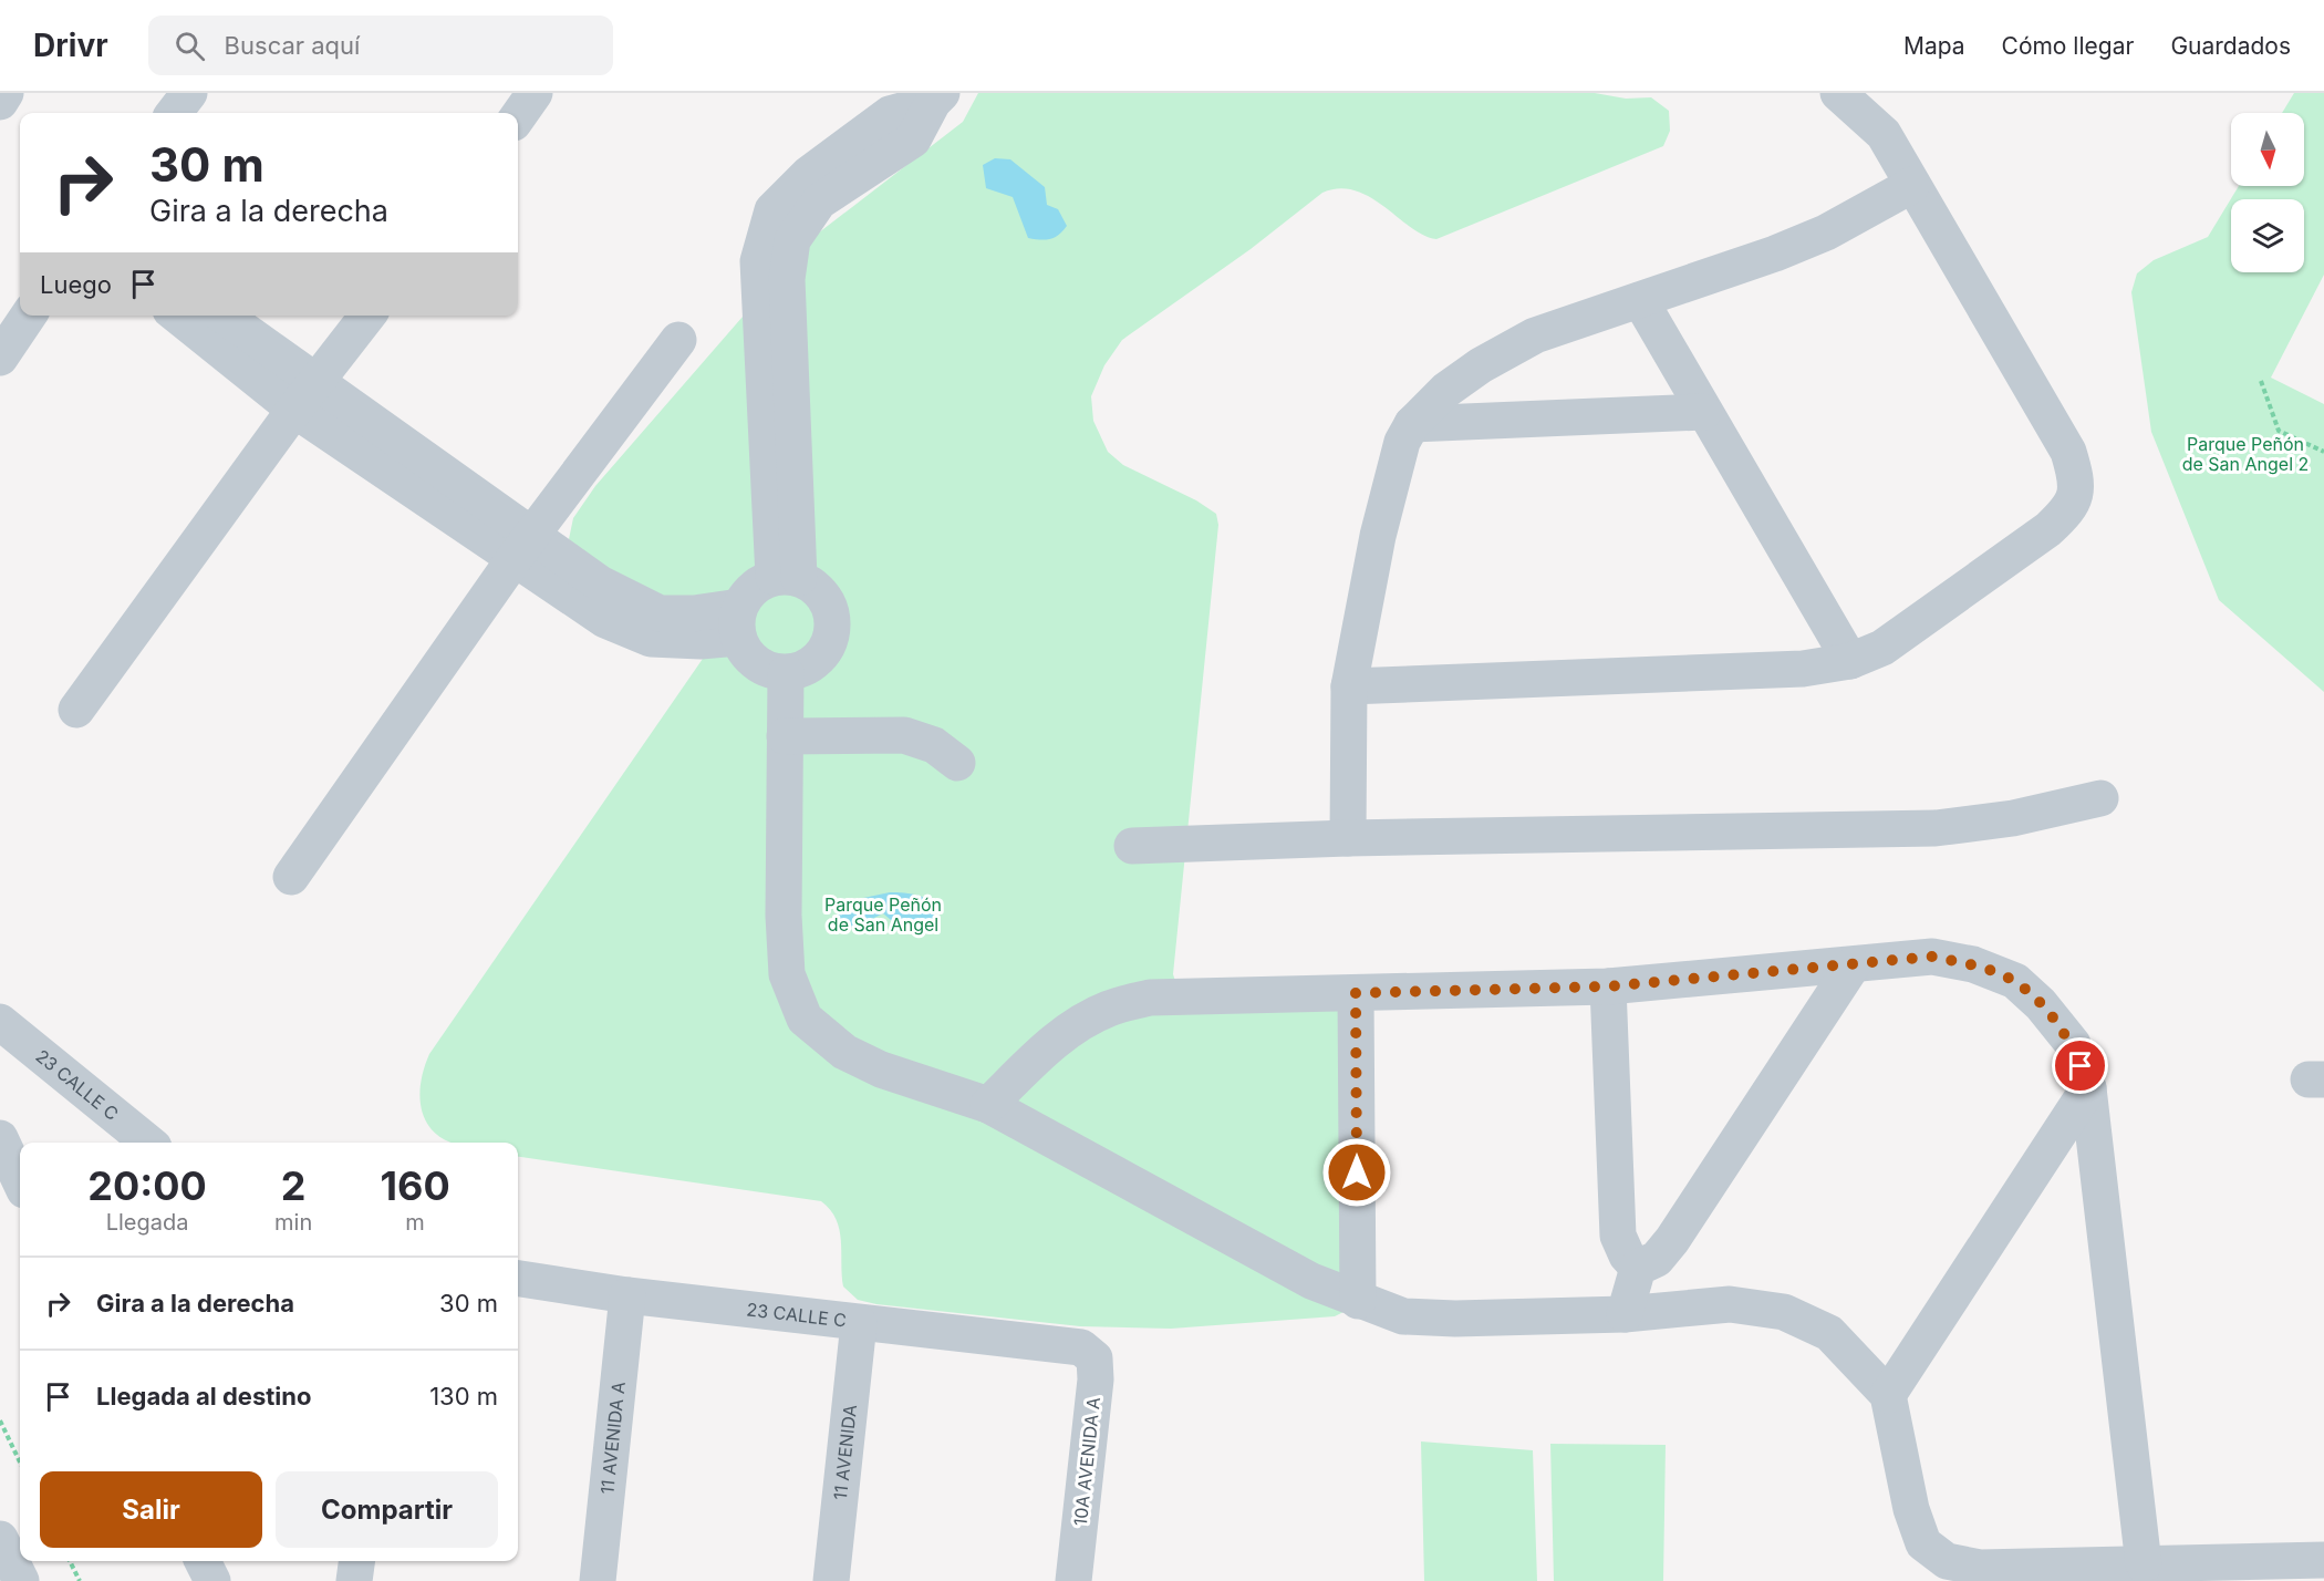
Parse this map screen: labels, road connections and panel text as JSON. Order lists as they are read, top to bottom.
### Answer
{
  "streets": {
    "street": [
      "23 CALLE C",
      "11 AVENIDA A",
      "11 AVENIDA",
      "10A AVENIDA A"
    ]
  },
  "crossings": [
    ["23 CALLE C", "11 AVENIDA A"],
    ["23 CALLE C", "11 AVENIDA"],
    ["23 CALLE C", "10A AVENIDA A"]
  ],
  "parks": ["Parque Peñón de San Angel 2", "Parque Peñón de San Angel"],
  "north": "bottom",
  "page": {
    "header": "Drivr",
    "search": "Buscar aquí",
    "nav": ["Mapa", "Cómo llegar", "Guardados"],
    "turn": ["30 m", "Gira a la derecha"],
    "then": "Luego",
    "eta": [
      "20:00",
      "Llegada",
      "2",
      "min",
      "160",
      "m"
    ],
    "list": [
      {
        "name": "Gira a la derecha",
        "value": "30 m"
      },
      {
        "name": "Llegada al destino",
        "value": "130 m"
      }
    ],
    "buttons": ["Salir", "Compartir"]
  }
}
